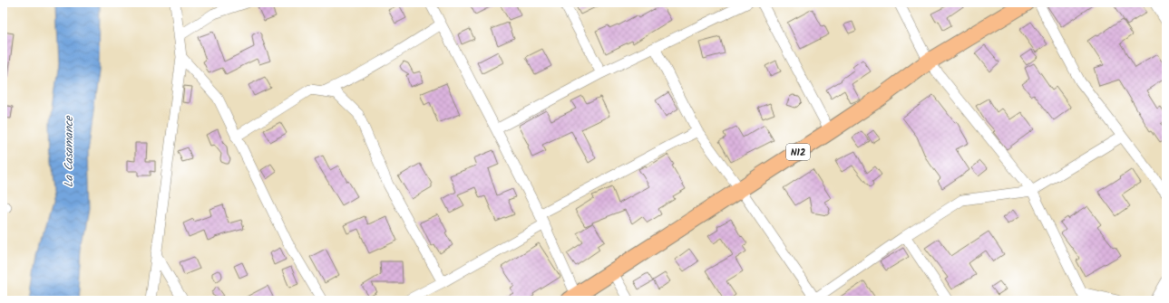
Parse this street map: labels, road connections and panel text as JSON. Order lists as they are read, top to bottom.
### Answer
{
  "streets": {
    "main road": ["N12"]
  },
  "water": ["La Casamance"]
}
